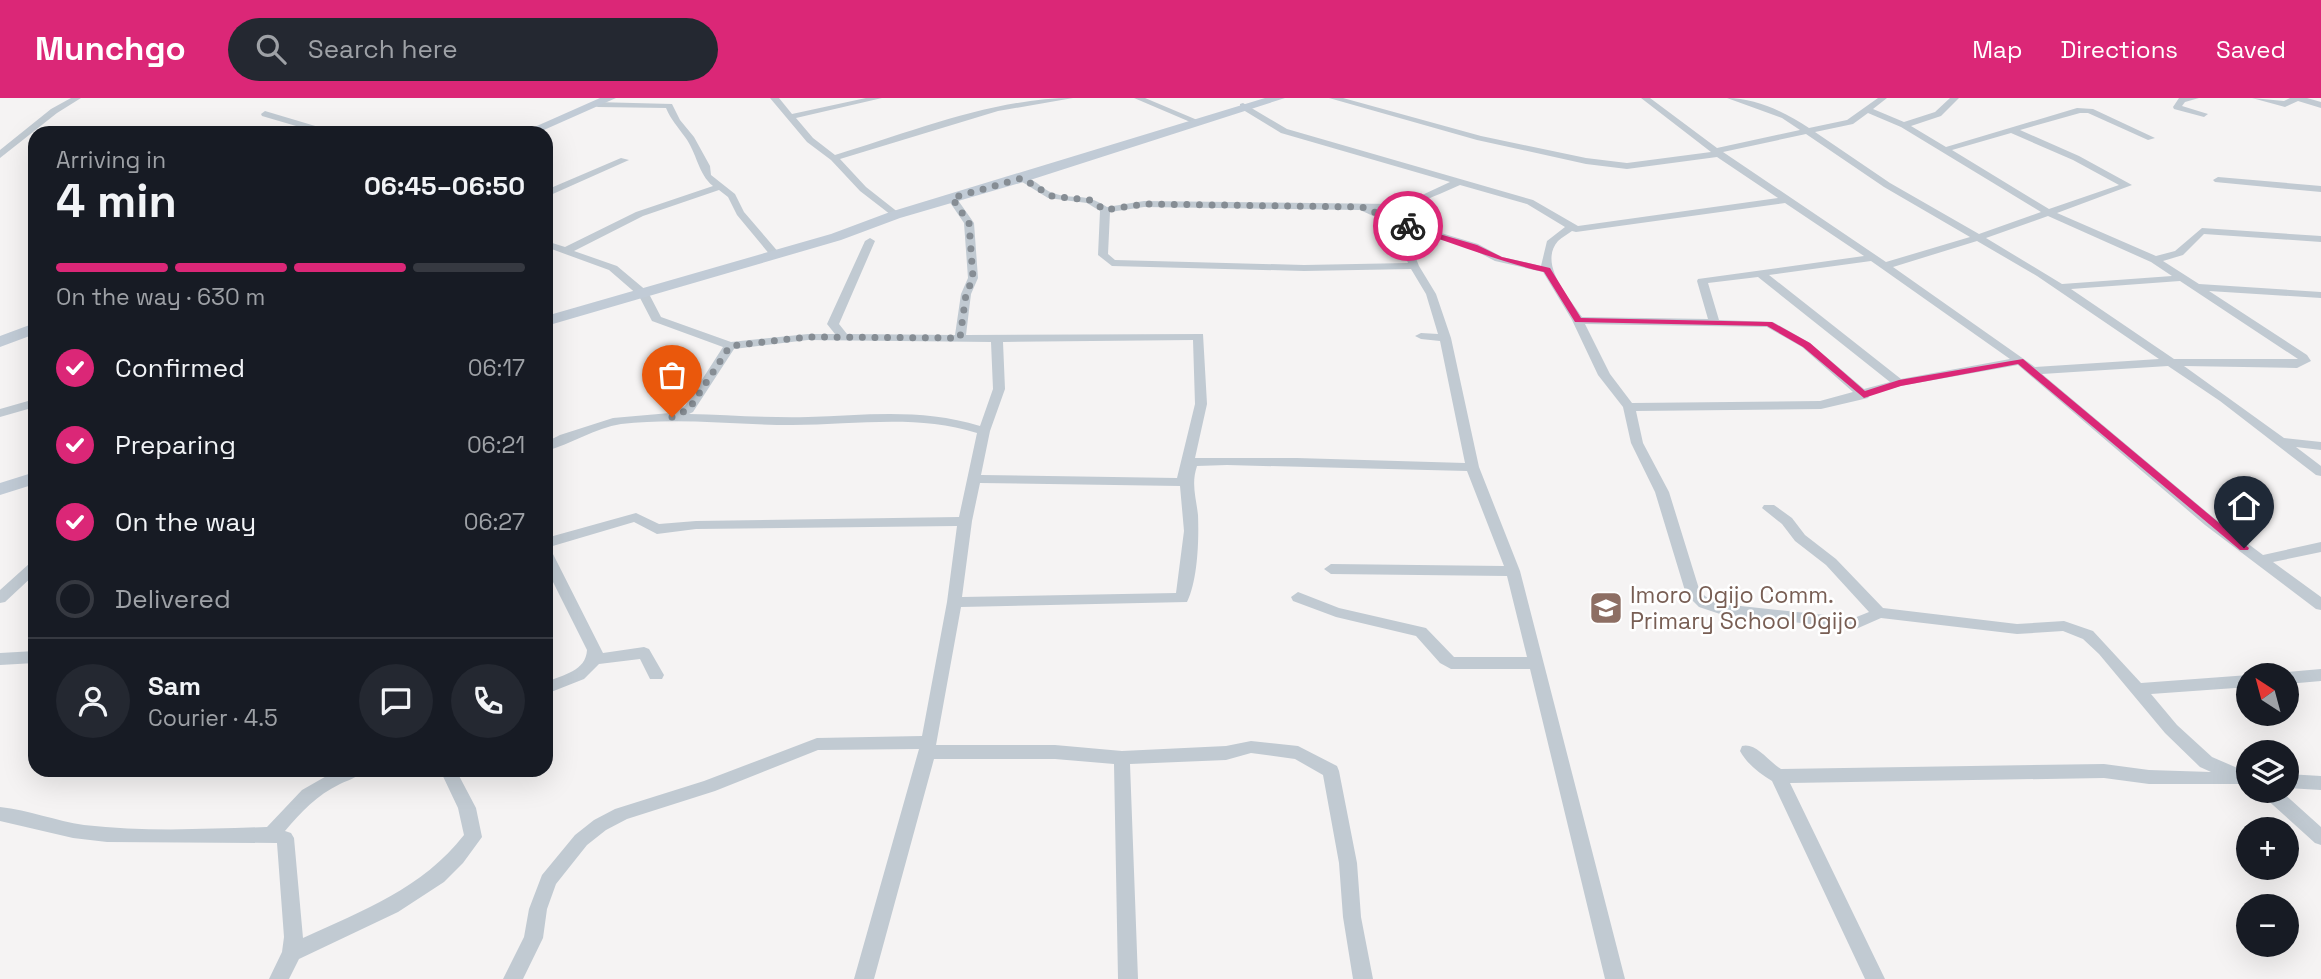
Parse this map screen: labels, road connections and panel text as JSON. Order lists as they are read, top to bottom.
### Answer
{
  "places": {
    "school or university": ["Imoro Ogijo Comm. Primary School Ogijo"]
  },
  "north": "top left",
  "page": {
    "header": "Munchgo",
    "search": "Search here",
    "nav": ["Map", "Directions", "Saved"],
    "heading": ["4 min", "Arriving in", "06:45–06:50"],
    "panel": ["Sam", "Courier · 4.5"],
    "bar": "On the way · 630 m",
    "list": [
      ["Confirmed", "06:17"],
      ["Preparing", "06:21"],
      ["On the way", "06:27"],
      "Delivered"
    ],
    "map_buttons": ["+", "−"]
  }
}
